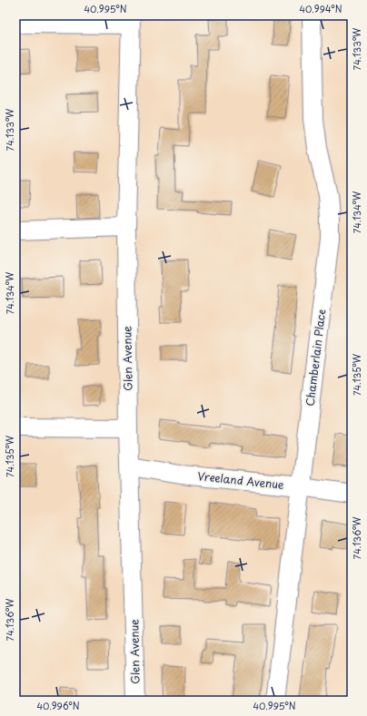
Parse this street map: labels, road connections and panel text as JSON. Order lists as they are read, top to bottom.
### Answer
{
  "streets": {
    "street": ["Chamberlain Place", "Glen Avenue", "Vreeland Avenue"]
  },
  "crossings": [
    ["Chamberlain Place", "Vreeland Avenue"],
    ["Glen Avenue", "Vreeland Avenue"]
  ],
  "coordinates": [
    "40.995°N",
    "40.994°N",
    "74.133°W",
    "74.134°W",
    "74.135°W",
    "74.136°W",
    "40.996°N"
  ]
}
